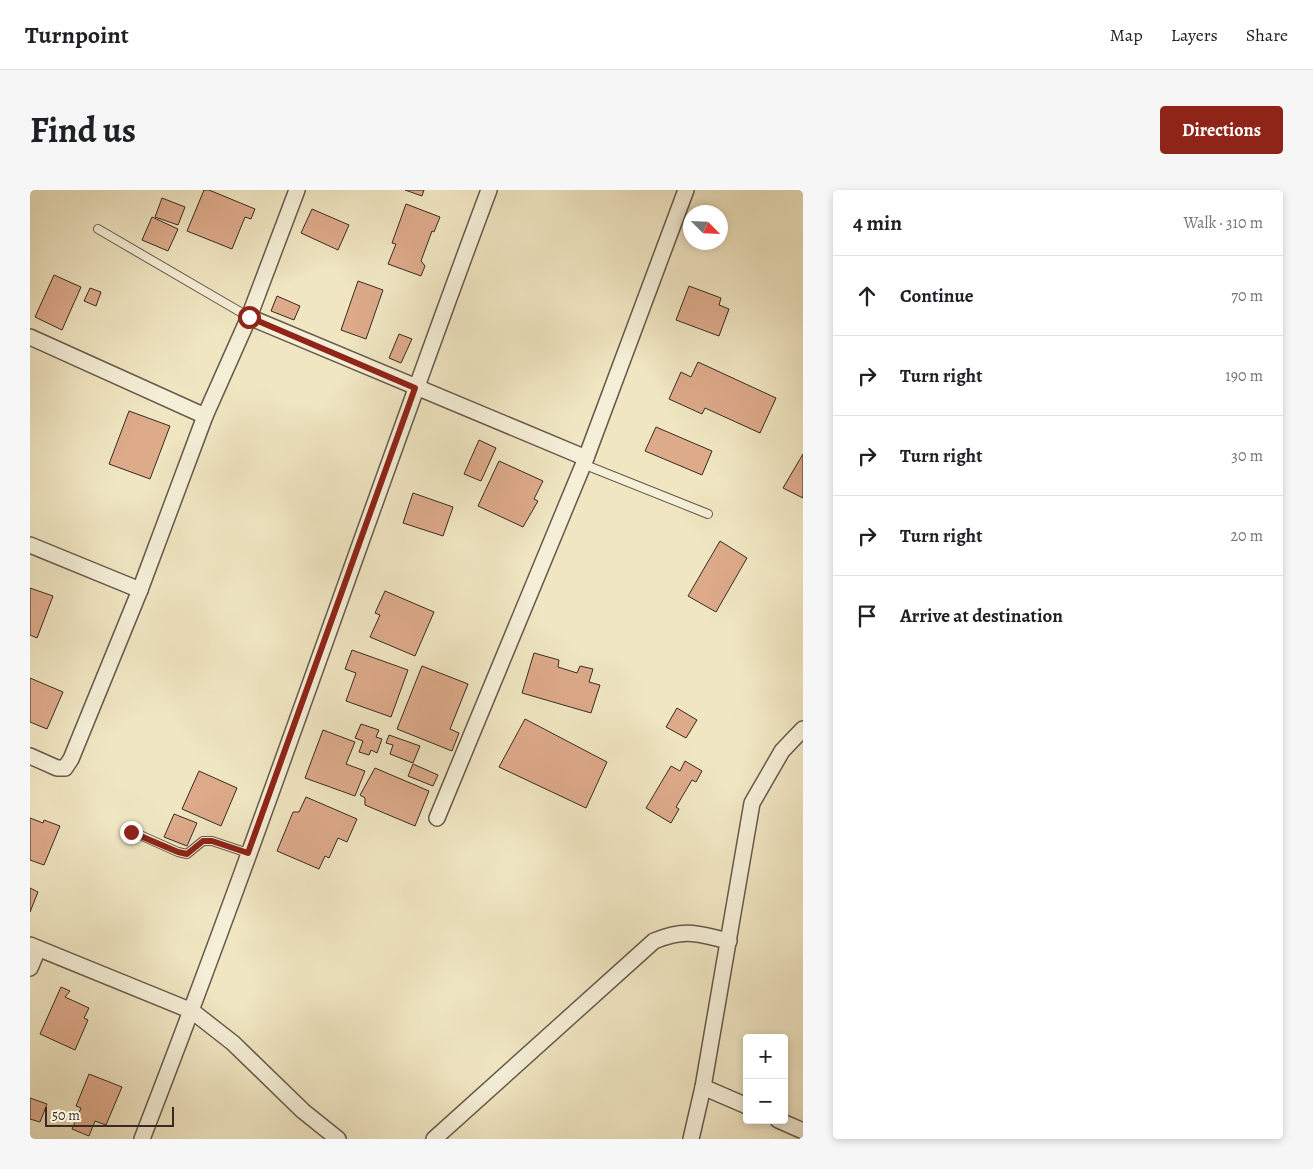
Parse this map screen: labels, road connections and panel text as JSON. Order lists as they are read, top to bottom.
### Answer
{
  "scale_bar": "50 m",
  "north": "bottom right",
  "page": {
    "header": "Turnpoint",
    "nav": ["Map", "Layers", "Share"],
    "title": "Find us",
    "buttons": "Directions",
    "heading": ["4 min", "Walk · 310 m"],
    "list": [
      ["Continue", "70 m"],
      ["Turn right", "190 m"],
      ["Turn right", "30 m"],
      ["Turn right", "20 m"],
      "Arrive at destination"
    ],
    "map_buttons": ["+", "−"],
    "scale": "50 m"
  }
}
